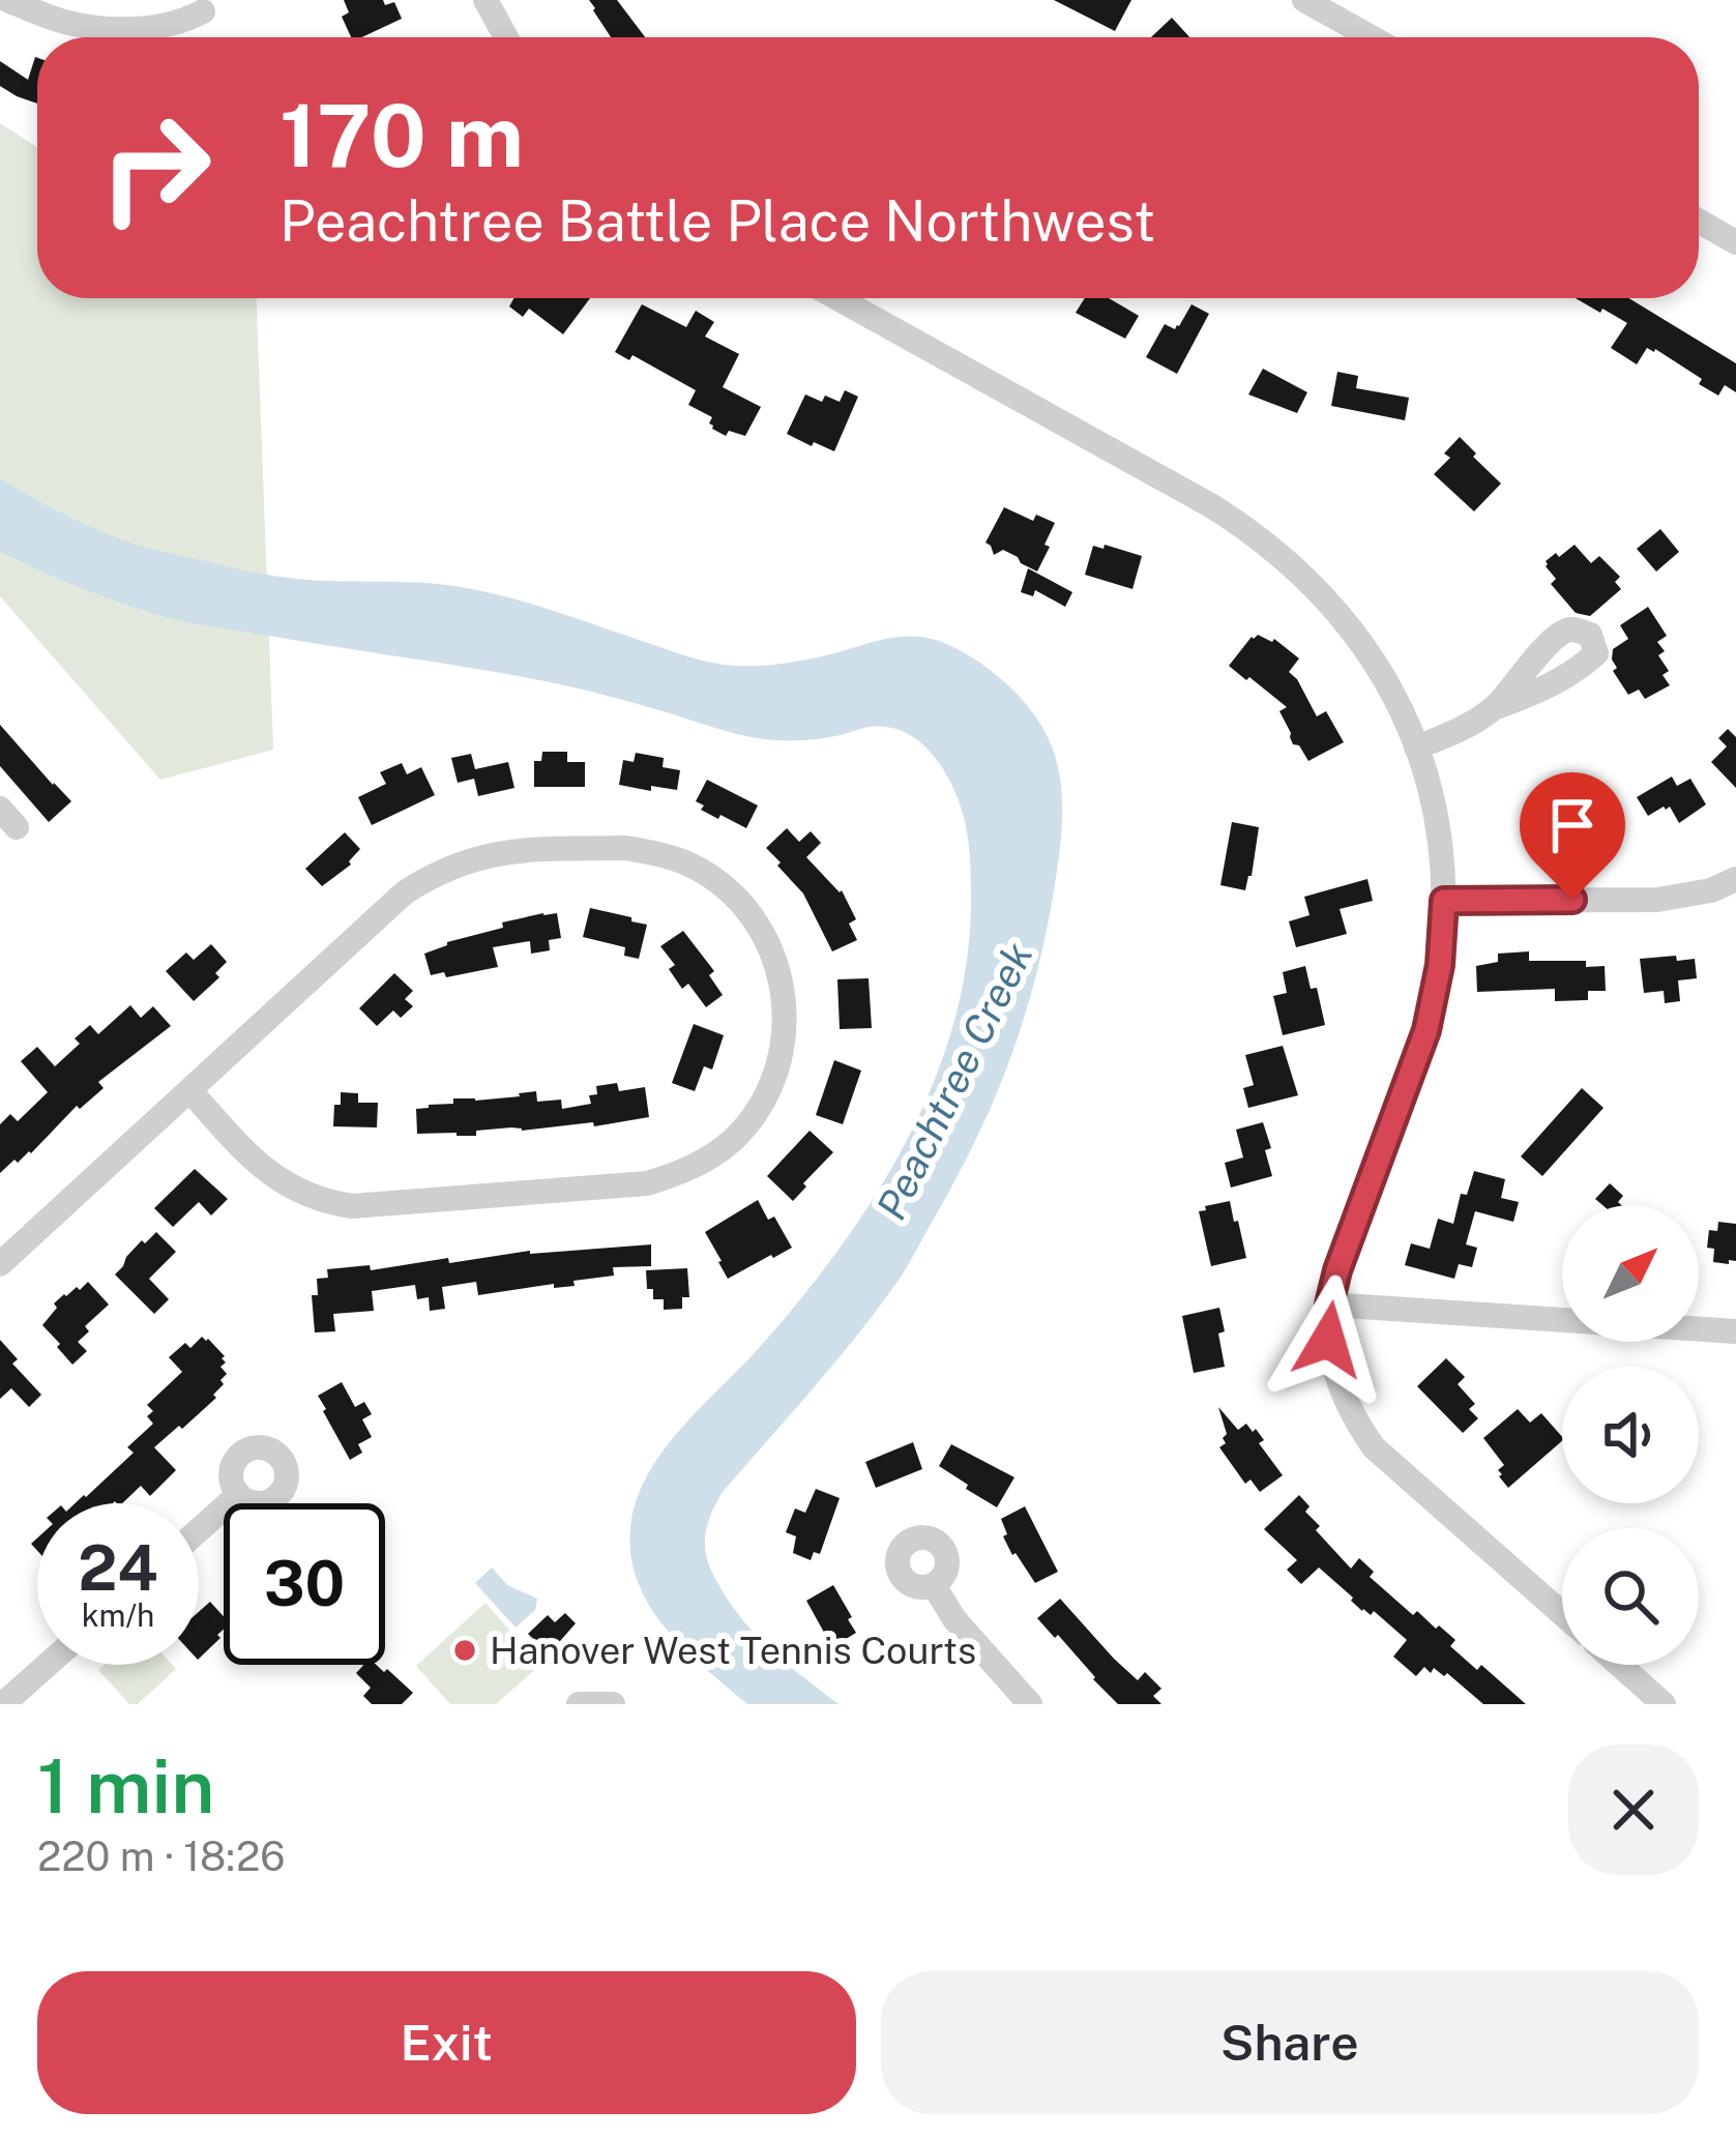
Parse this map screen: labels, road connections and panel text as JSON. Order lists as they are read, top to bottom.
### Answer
{
  "water": ["Peachtree Creek"],
  "places": ["Hanover West Tennis Courts"],
  "north": "top right",
  "page": {
    "turn": ["170 m", "Peachtree Battle Place Northwest"],
    "speed": "24 km/h",
    "limit": "30",
    "heading": ["1 min", "220 m · 18:26"],
    "buttons": ["Exit", "Share"]
  }
}
